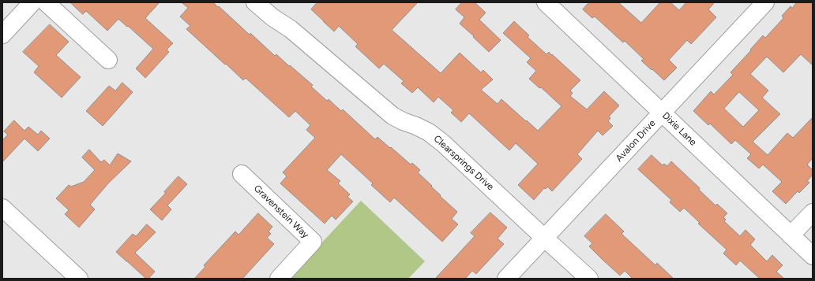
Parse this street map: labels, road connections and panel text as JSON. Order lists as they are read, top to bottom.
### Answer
{
  "streets": {
    "street": [
      "Dixie Lane",
      "Avalon Drive",
      "Clearsprings Drive",
      "Gravenstein Way"
    ]
  },
  "crossings": [
    ["Dixie Lane", "Avalon Drive"],
    ["Avalon Drive", "Clearsprings Drive"]
  ]
}
